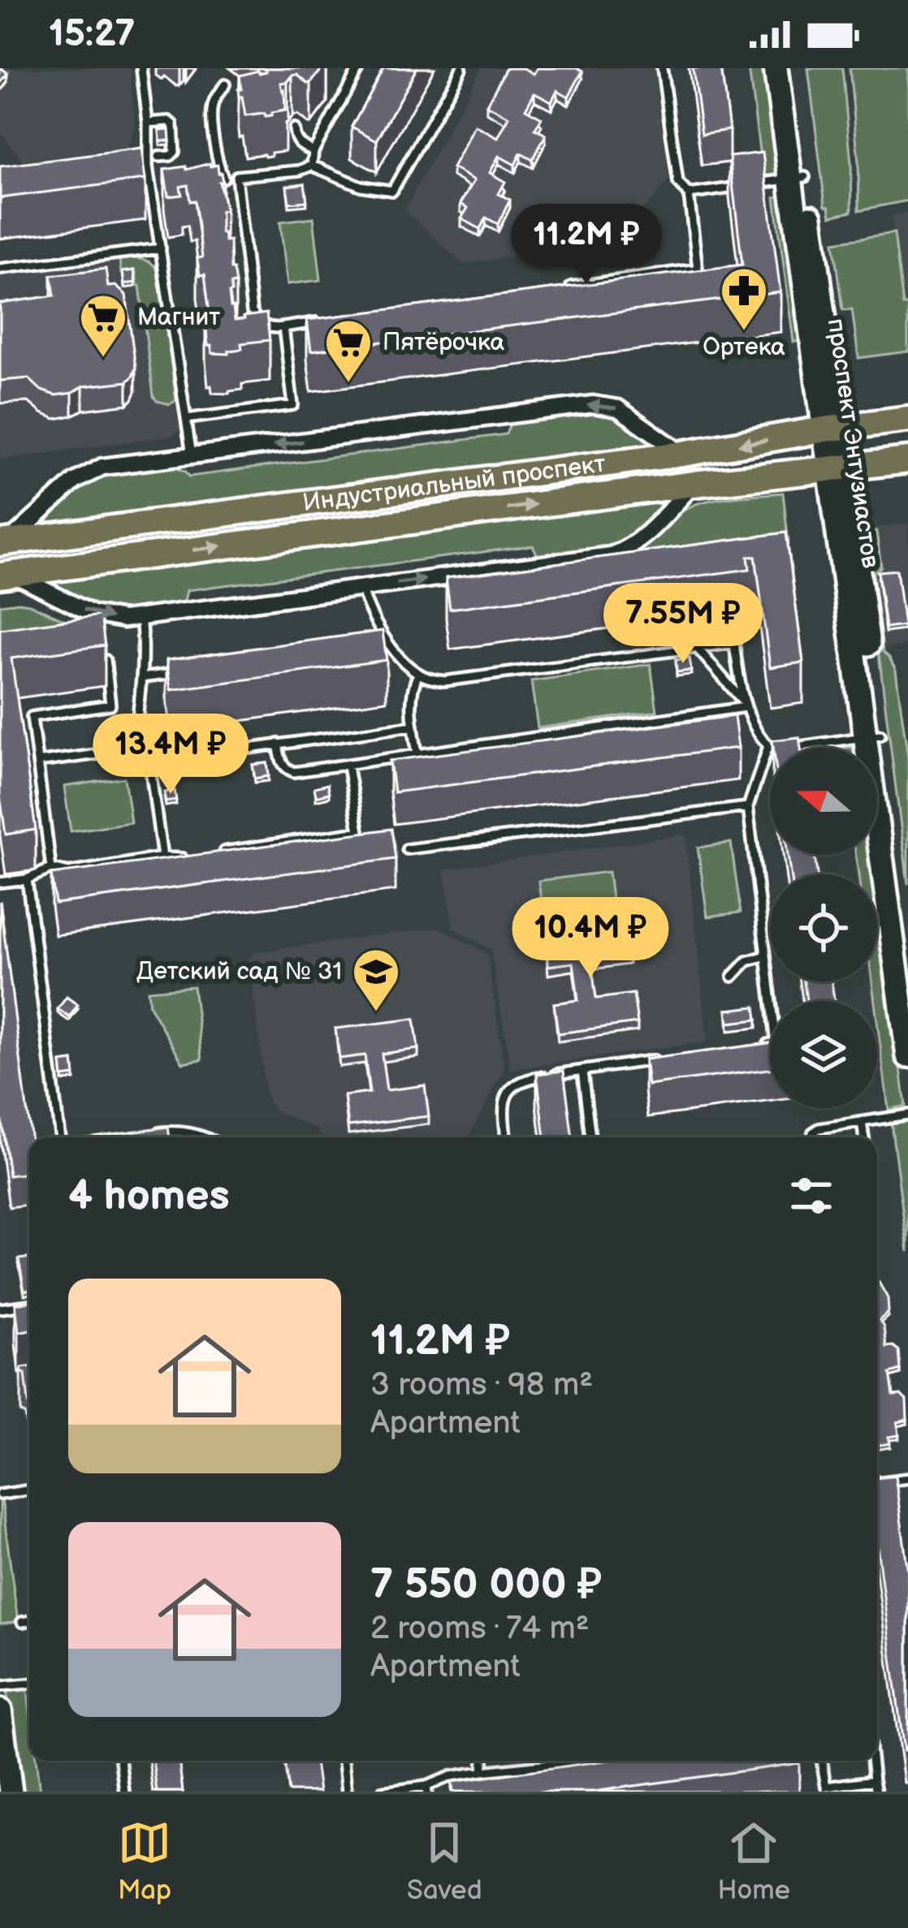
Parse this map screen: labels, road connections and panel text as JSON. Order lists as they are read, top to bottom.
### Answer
{
  "streets": {
    "main road": ["Индустриальный проспект"],
    "street": ["проспект Энтузиастов"]
  },
  "crossings": [
    ["проспект Энтузиастов", "Индустриальный проспект"]
  ],
  "places": {
    "pharmacy": ["Ортека"],
    "supermarket": ["Магнит", "Пятёрочка"],
    "school or university": ["Детский сад № 31"]
  },
  "north": "left",
  "page": {
    "status": "15:27",
    "price": [
      "11.2M ₽",
      "7.55M ₽",
      "13.4M ₽",
      "10.4M ₽"
    ],
    "heading": "4 homes",
    "list": [
      {
        "name": "11.2M ₽",
        "note": "3 rooms · 98 m² · Apartment"
      },
      {
        "name": "7 550 000 ₽",
        "note": "2 rooms · 74 m² · Apartment"
      }
    ],
    "tabs": ["Map", "Saved", "Home"]
  }
}
